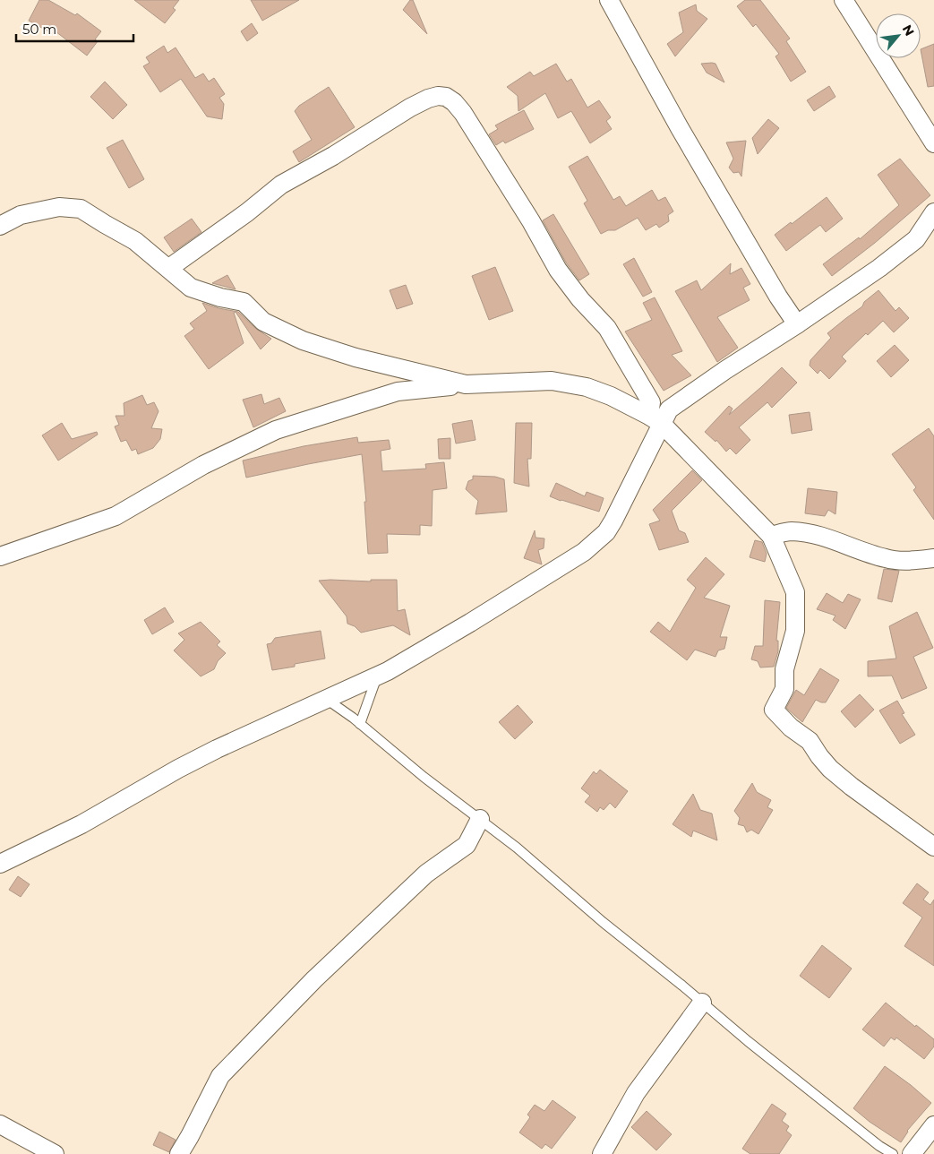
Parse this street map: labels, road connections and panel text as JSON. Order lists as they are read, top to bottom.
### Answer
{
  "scale_bar": "50 m",
  "north": "top right"
}
